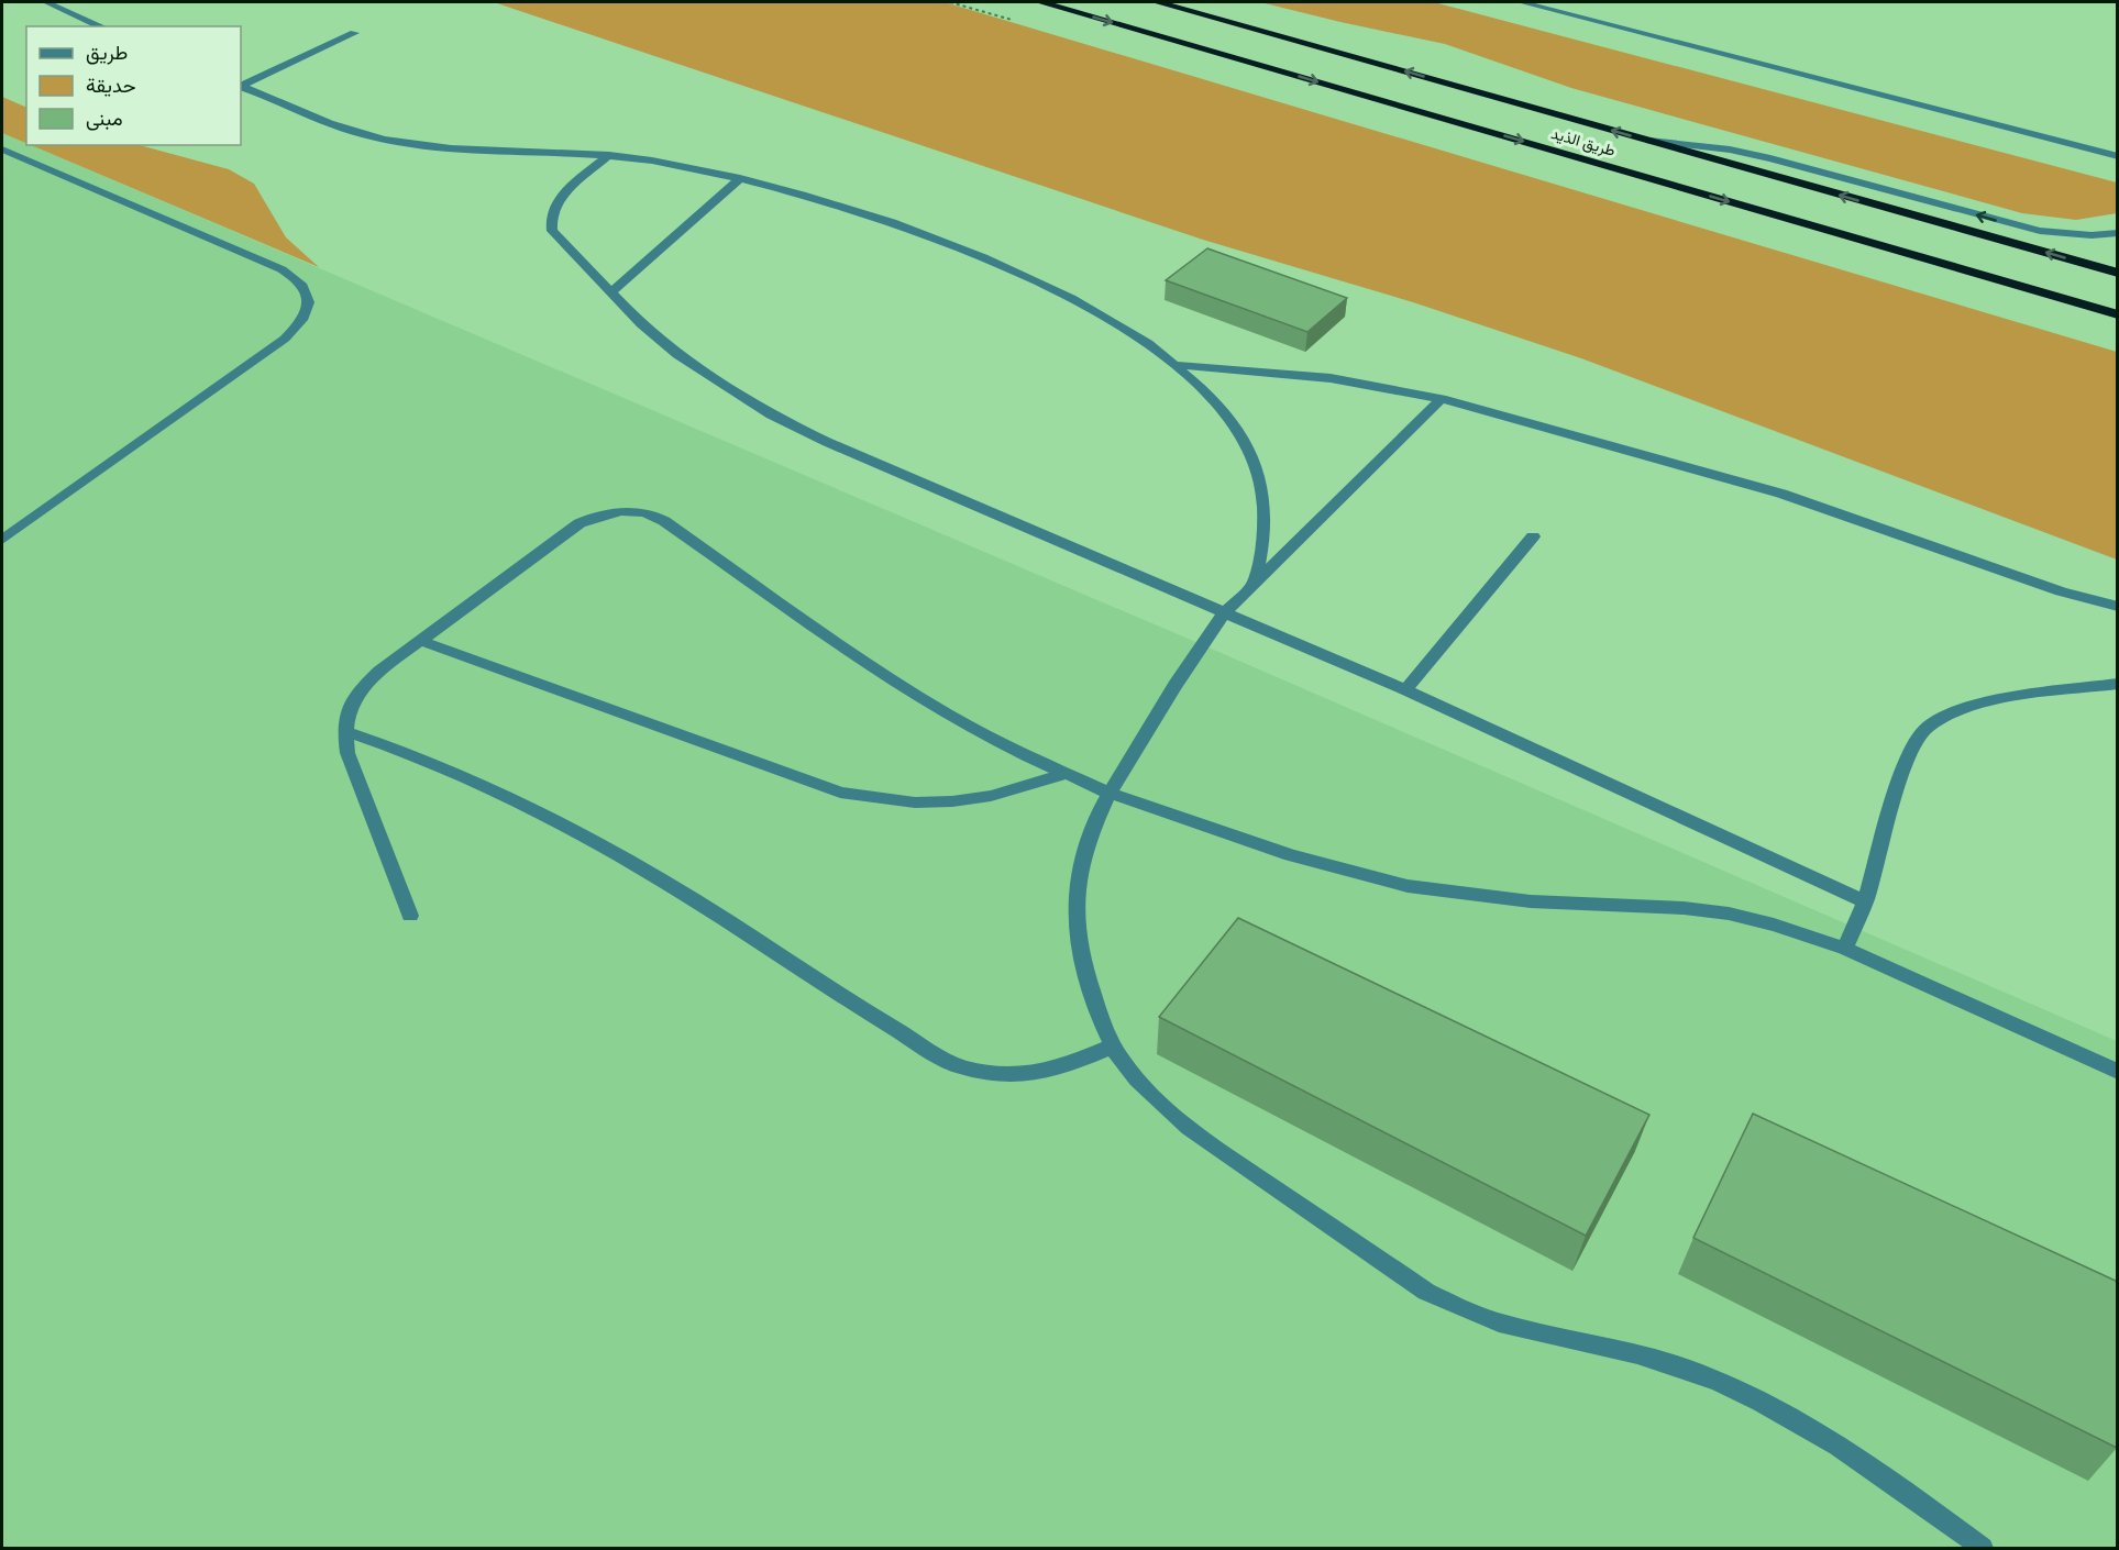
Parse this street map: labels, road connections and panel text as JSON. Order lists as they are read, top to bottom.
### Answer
{
  "streets": {
    "highway": ["طريق الذيد"]
  },
  "legend": ["طريق", "حديقة", "مبنى"]
}
